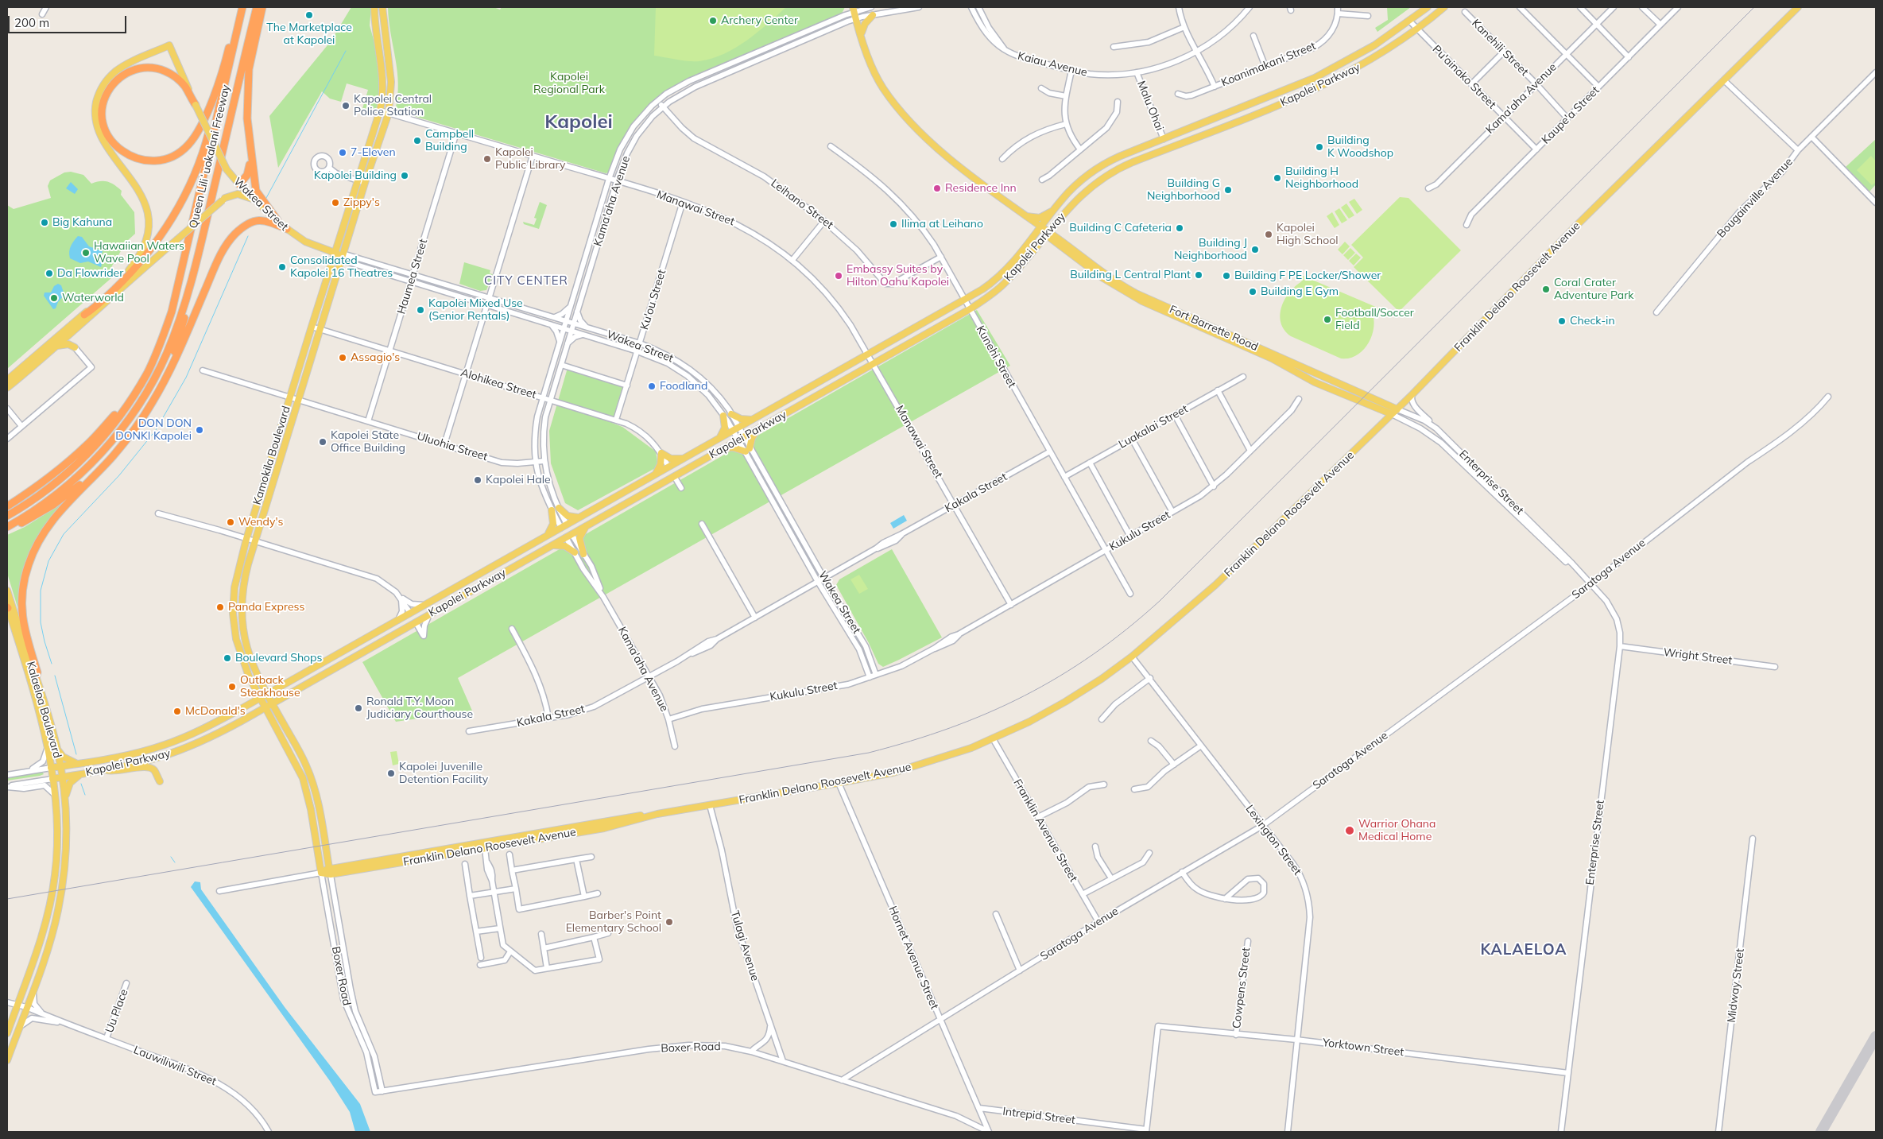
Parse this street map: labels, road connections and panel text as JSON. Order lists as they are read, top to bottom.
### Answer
{
  "streets": {
    "highway": ["Queen Liliʻuokalani Freeway"],
    "main road": [
      "Kapolei Parkway",
      "Wakea Street",
      "Franklin Delano Roosevelt Avenue",
      "Fort Barrette Road",
      "Kamokila Boulevard",
      "Kalaeloa Boulevard"
    ],
    "street": [
      "Kanehili Street",
      "Kaiau Avenue",
      "Koanimakani Street",
      "Pu'ainako Street",
      "Kama'aha Avenue",
      "Malu Ohai",
      "Kaupe'a Street",
      "Bougainville Avenue",
      "Leihano Street",
      "Manawai Street",
      "Haumea Street",
      "Ku'ou Street",
      "Kunehi Street",
      "Alohikea Street",
      "Luakalai Street",
      "Uluohia Street",
      "Enterprise Street",
      "Kakala Street",
      "Kukulu Street",
      "Saratoga Avenue",
      "Wright Street",
      "Franklin Avenue Street",
      "Lexington Street",
      "Tulagi Avenue",
      "Hornet Avenue Street",
      "Boxer Road",
      "Midway Street",
      "Cowpens Street",
      "Uu Place",
      "Yorktown Street",
      "Lauwiliwili Street",
      "Intrepid Street"
    ]
  },
  "crossings": [
    ["Kanehili Street", "Kama'aha Avenue"],
    ["Kanehili Street", "Kaupe'a Street"],
    ["Kaiau Avenue", "Malu Ohai"],
    ["Pu'ainako Street", "Kapolei Parkway"],
    ["Pu'ainako Street", "Kama'aha Avenue"],
    ["Pu'ainako Street", "Kaupe'a Street"],
    ["Kapolei Parkway", "Kama'aha Avenue"],
    ["Kapolei Parkway", "Malu Ohai"],
    ["Kapolei Parkway", "Wakea Street"],
    ["Kapolei Parkway", "Manawai Street"],
    ["Kapolei Parkway", "Fort Barrette Road"],
    ["Kapolei Parkway", "Kunehi Street"],
    ["Kapolei Parkway", "Alohikea Street"],
    ["Kapolei Parkway", "Kamokila Boulevard"],
    ["Kapolei Parkway", "Kalaeloa Boulevard"],
    ["Kama'aha Avenue", "Wakea Street"],
    ["Kama'aha Avenue", "Leihano Street"],
    ["Kama'aha Avenue", "Manawai Street"],
    ["Kama'aha Avenue", "Fort Barrette Road"],
    ["Kama'aha Avenue", "Alohikea Street"],
    ["Kama'aha Avenue", "Uluohia Street"],
    ["Kama'aha Avenue", "Kakala Street"],
    ["Kama'aha Avenue", "Kukulu Street"],
    ["Wakea Street", "Haumea Street"],
    ["Wakea Street", "Ku'ou Street"],
    ["Wakea Street", "Kamokila Boulevard"],
    ["Wakea Street", "Kakala Street"],
    ["Wakea Street", "Kukulu Street"],
    ["Leihano Street", "Kunehi Street"],
    ["Manawai Street", "Haumea Street"],
    ["Manawai Street", "Ku'ou Street"],
    ["Manawai Street", "Kamokila Boulevard"],
    ["Manawai Street", "Kakala Street"],
    ["Manawai Street", "Kukulu Street"],
    ["Haumea Street", "Alohikea Street"],
    ["Haumea Street", "Uluohia Street"],
    ["Franklin Delano Roosevelt Avenue", "Fort Barrette Road"],
    ["Franklin Delano Roosevelt Avenue", "Kamokila Boulevard"],
    ["Franklin Delano Roosevelt Avenue", "Enterprise Street"],
    ["Franklin Delano Roosevelt Avenue", "Franklin Avenue Street"],
    ["Franklin Delano Roosevelt Avenue", "Lexington Street"],
    ["Franklin Delano Roosevelt Avenue", "Tulagi Avenue"],
    ["Franklin Delano Roosevelt Avenue", "Hornet Avenue Street"],
    ["Franklin Delano Roosevelt Avenue", "Boxer Road"],
    ["Ku'ou Street", "Alohikea Street"],
    ["Fort Barrette Road", "Enterprise Street"],
    ["Kunehi Street", "Luakalai Street"],
    ["Kunehi Street", "Kakala Street"],
    ["Kunehi Street", "Kukulu Street"],
    ["Alohikea Street", "Kamokila Boulevard"],
    ["Uluohia Street", "Kamokila Boulevard"],
    ["Kamokila Boulevard", "Boxer Road"],
    ["Enterprise Street", "Saratoga Avenue"],
    ["Enterprise Street", "Wright Street"],
    ["Enterprise Street", "Yorktown Street"],
    ["Saratoga Avenue", "Franklin Avenue Street"],
    ["Saratoga Avenue", "Lexington Street"],
    ["Saratoga Avenue", "Hornet Avenue Street"],
    ["Saratoga Avenue", "Boxer Road"],
    ["Kalaeloa Boulevard", "Lauwiliwili Street"],
    ["Lexington Street", "Yorktown Street"],
    ["Tulagi Avenue", "Boxer Road"],
    ["Hornet Avenue Street", "Boxer Road"],
    ["Hornet Avenue Street", "Intrepid Street"],
    ["Cowpens Street", "Yorktown Street"],
    ["Uu Place", "Lauwiliwili Street"],
    ["Yorktown Street", "Intrepid Street"]
  ],
  "districts": ["Kapolei", "CITY CENTER", "KALAELOA"],
  "parks": ["Kapolei Regional Park"],
  "places": [
    "The Marketplace at Kapolei",
    "Archery Center",
    "Kapolei Central Police Station",
    "Campbell Building",
    "Building K Woodshop",
    "7-Eleven",
    "Kapolei Public Library",
    "Kapolei Building",
    "Building H Neighborhood",
    "Residence Inn",
    "Building G Neighborhood",
    "Zippy's",
    "Big Kahuna",
    "Ilima at Leihano",
    "Building C Cafeteria",
    "Kapolei High School",
    "Building J Neighborhood",
    "Hawaiian Waters Wave Pool",
    "Consolidated Kapolei 16 Theatres",
    "Da Flowrider",
    "Building L Central Plant",
    "Embassy Suites by Hilton Oahu Kapolei",
    "Building F PE Locker/Shower",
    "Coral Crater Adventure Park",
    "Building E Gym",
    "Waterworld",
    "Kapolei Mixed Use (Senior Rentals)",
    "Football/Soccer Field",
    "Check-in",
    "Assagio's",
    "Foodland",
    "DON DON DONKI Kapolei",
    "Kapolei State Office Building",
    "Kapolei Hale",
    "Wendy's",
    "Panda Express",
    "Boulevard Shops",
    "Outback Steakhouse",
    "Ronald T.Y. Moon Judiciary Courthouse",
    "McDonald's",
    "Kapolei Juvenille Detention Facility",
    "Warrior Ohana Medical Home",
    "Barber's Point Elementary School"
  ],
  "scale_bar": "200 m"
}
